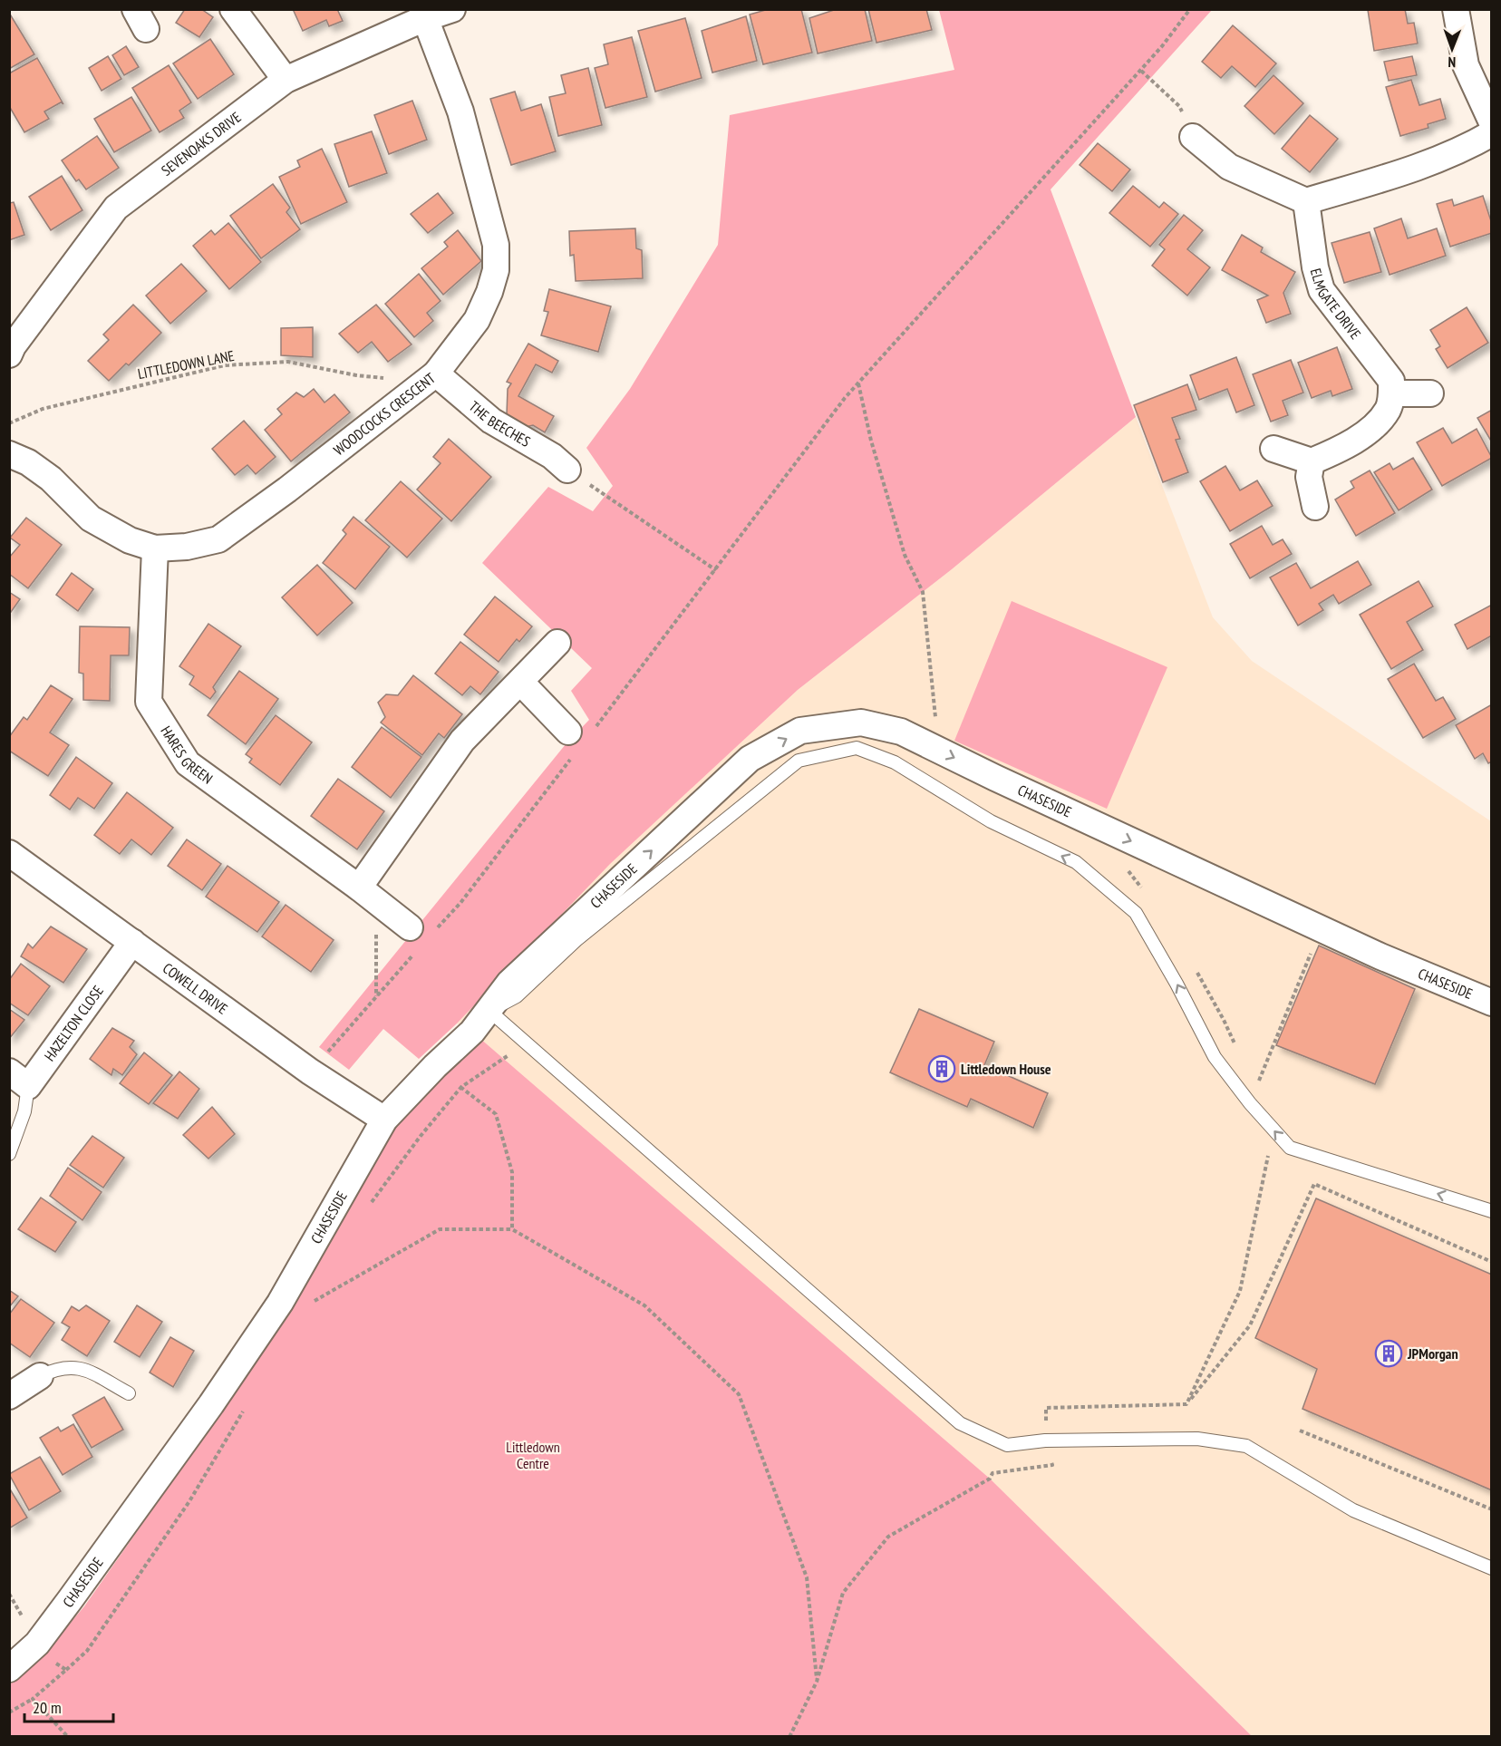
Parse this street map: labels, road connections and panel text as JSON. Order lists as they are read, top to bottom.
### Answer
{
  "streets": {
    "street": [
      "SEVENOAKS DRIVE",
      "ELMGATE DRIVE",
      "WOODCOCKS CRESCENT",
      "THE BEECHES",
      "HARES GREEN",
      "CHASESIDE",
      "COWELL DRIVE",
      "HAZELTON CLOSE"
    ],
    "path": ["LITTLEDOWN LANE"]
  },
  "crossings": [
    ["SEVENOAKS DRIVE", "WOODCOCKS CRESCENT"],
    ["WOODCOCKS CRESCENT", "THE BEECHES"],
    ["WOODCOCKS CRESCENT", "HARES GREEN"],
    ["CHASESIDE", "COWELL DRIVE"],
    ["COWELL DRIVE", "HAZELTON CLOSE"]
  ],
  "one_way": ["CHASESIDE"],
  "parks": ["Littledown Centre"],
  "places": {
    "building": ["Littledown House", "JPMorgan"]
  },
  "scale_bar": "20 m",
  "north": "bottom"
}
